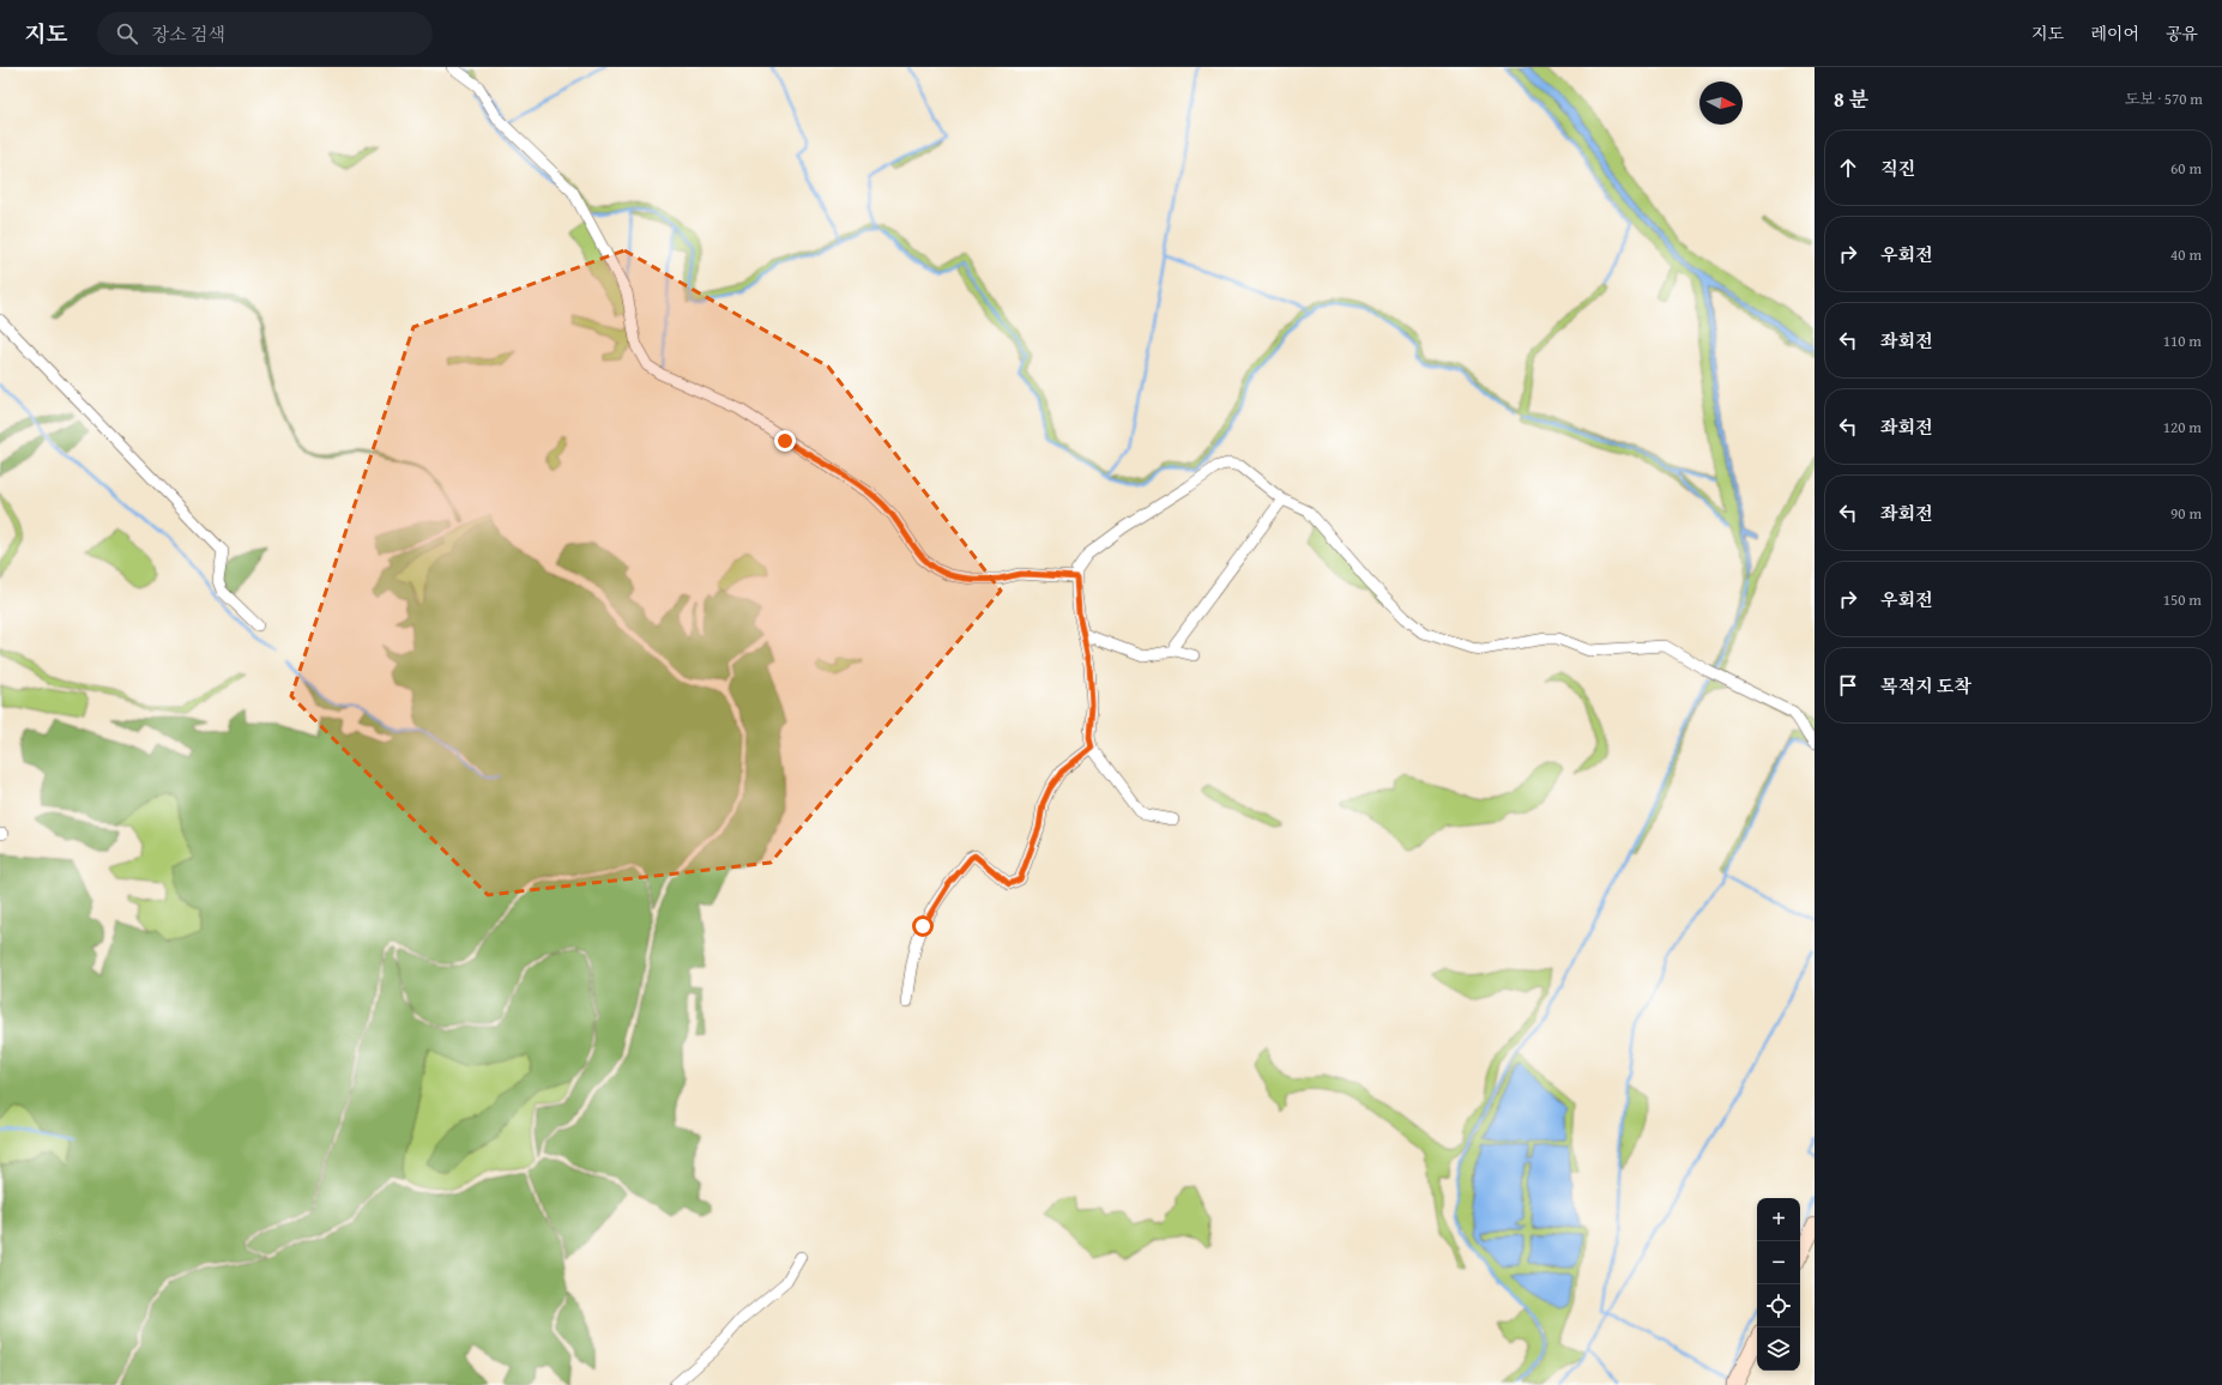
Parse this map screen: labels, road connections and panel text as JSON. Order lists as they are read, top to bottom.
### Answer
{
  "north": "right",
  "page": {
    "header": "지도",
    "search": "장소 검색",
    "nav": ["지도", "레이어", "공유"],
    "heading": ["8 분", "도보 · 570 m"],
    "list": [
      ["직진", "60 m"],
      ["우회전", "40 m"],
      ["좌회전", "110 m"],
      ["좌회전", "120 m"],
      ["좌회전", "90 m"],
      ["우회전", "150 m"],
      "목적지 도착"
    ],
    "map_buttons": ["+", "−"]
  }
}
